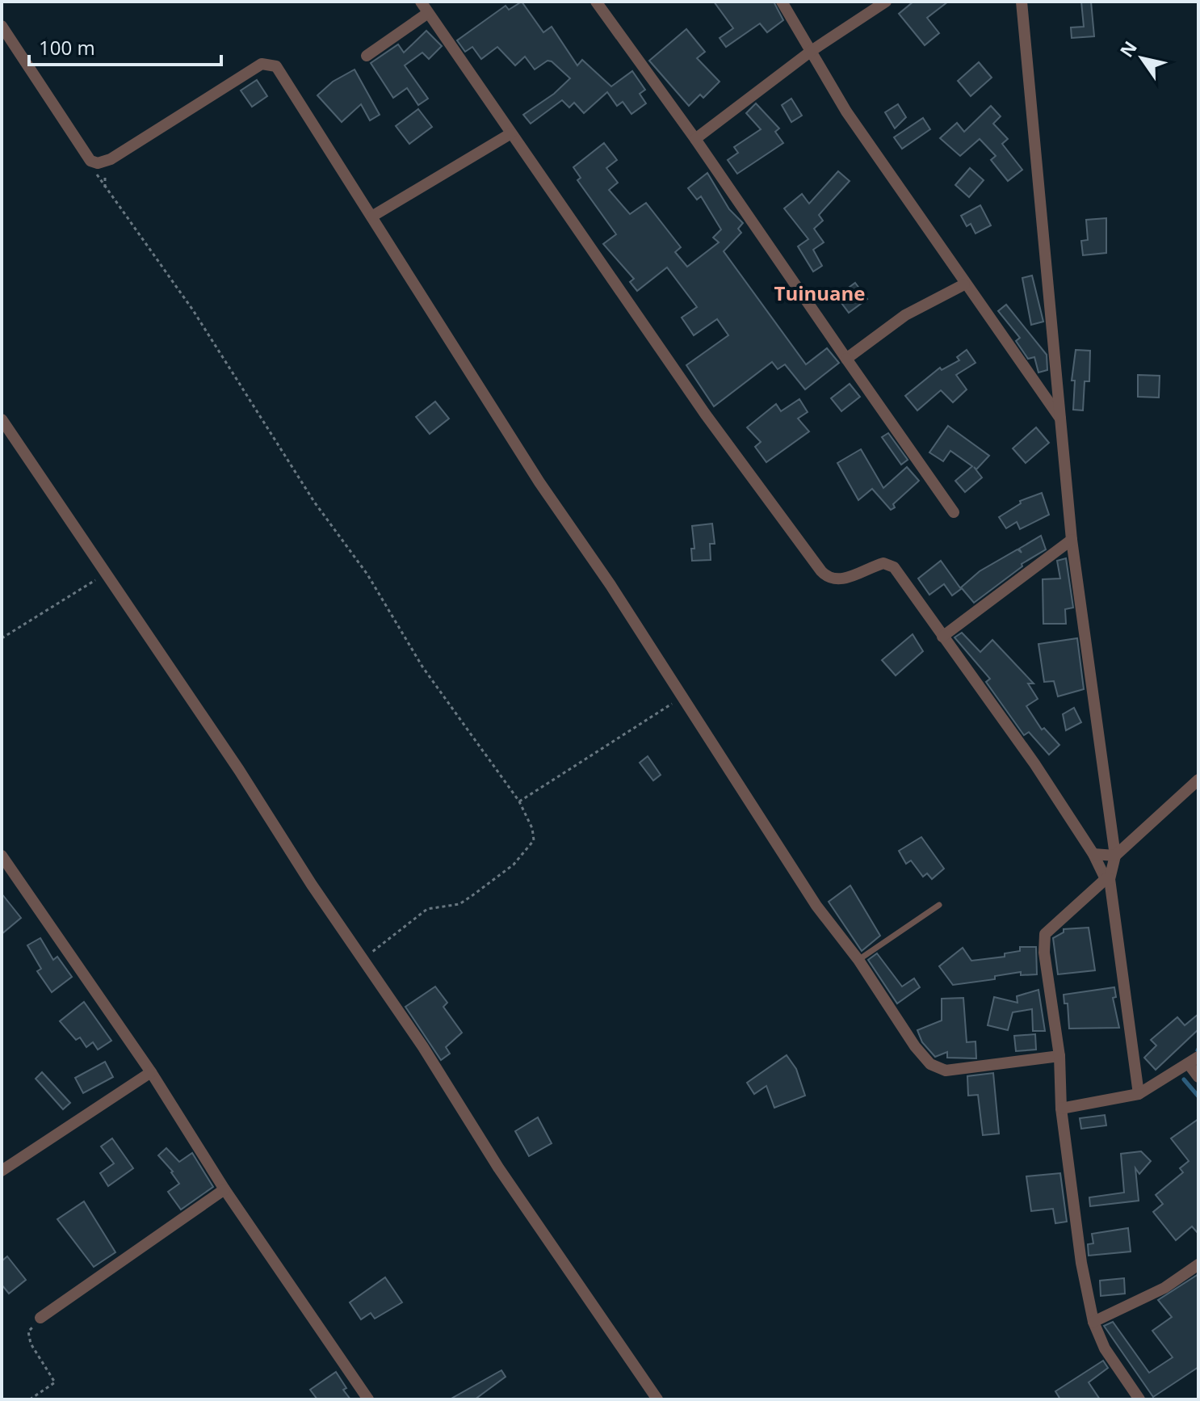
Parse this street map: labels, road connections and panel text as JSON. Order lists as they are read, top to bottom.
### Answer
{
  "districts": ["Tuinuane"],
  "scale_bar": "100 m",
  "north": "top left"
}
